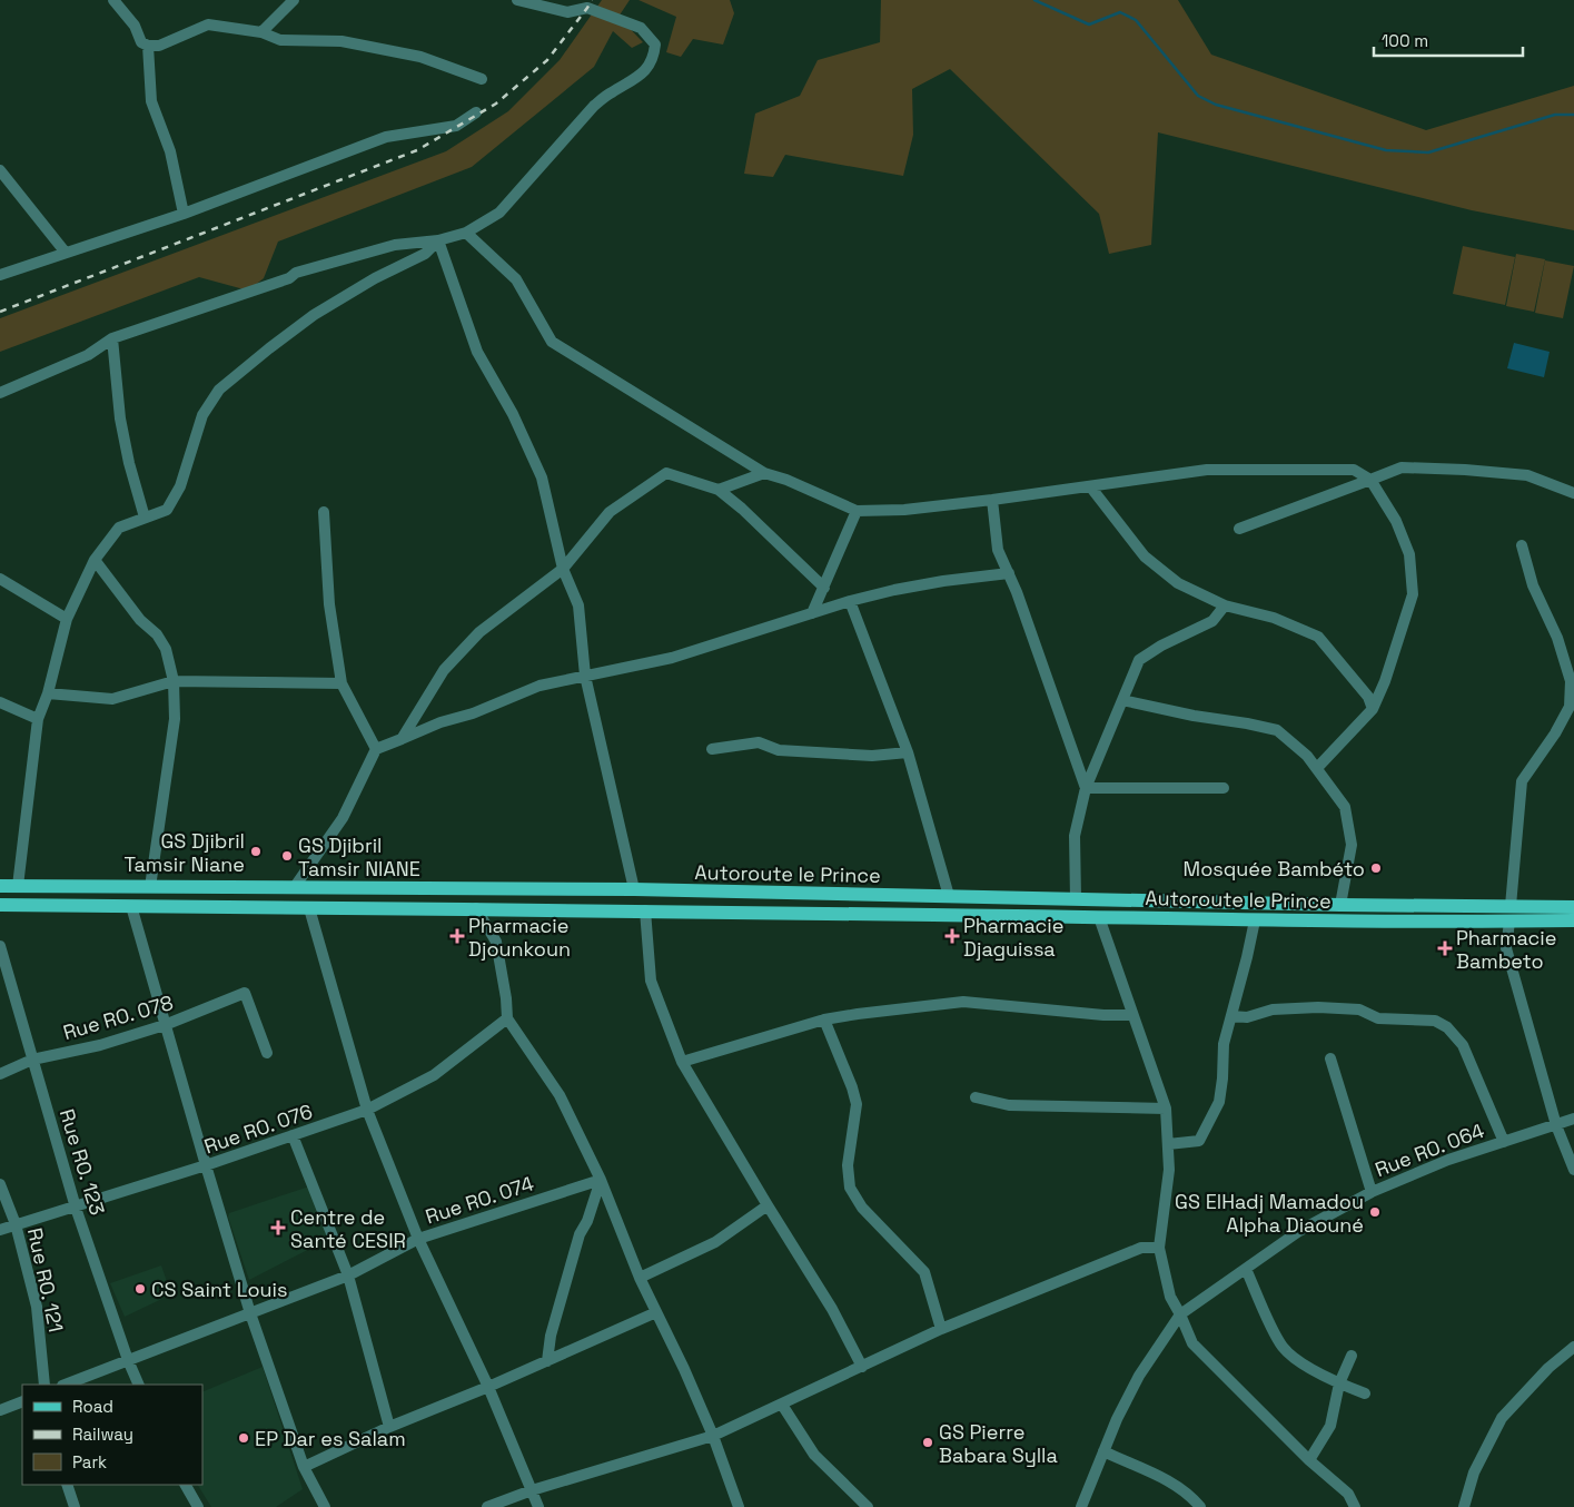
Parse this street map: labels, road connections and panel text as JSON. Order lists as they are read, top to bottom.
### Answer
{
  "streets": {
    "main road": ["Autoroute le Prince"],
    "street": [
      "Rue RO. 078",
      "Rue RO. 076",
      "Rue RO. 064",
      "Rue RO. 123",
      "Rue RO. 074",
      "Rue RO. 121"
    ]
  },
  "crossings": [
    ["Rue RO. 078", "Rue RO. 123"],
    ["Rue RO. 076", "Rue RO. 123"],
    ["Rue RO. 076", "Rue RO. 121"],
    ["Rue RO. 123", "Rue RO. 074"]
  ],
  "places": {
    "other": [
      "GS Djibril Tamsir Niane",
      "GS Djibril Tamsir NIANE",
      "Mosquée Bambéto",
      "GS ElHadj Mamadou Alpha Diaouné",
      "CS Saint Louis",
      "EP Dar es Salam",
      "GS Pierre Babara Sylla"
    ],
    "health": [
      "Pharmacie Djounkoun",
      "Pharmacie Djaguissa",
      "Pharmacie Bambeto",
      "Centre de Santé CESIR"
    ]
  },
  "legend": ["Road", "Railway", "Park"],
  "scale_bar": "100 m"
}
